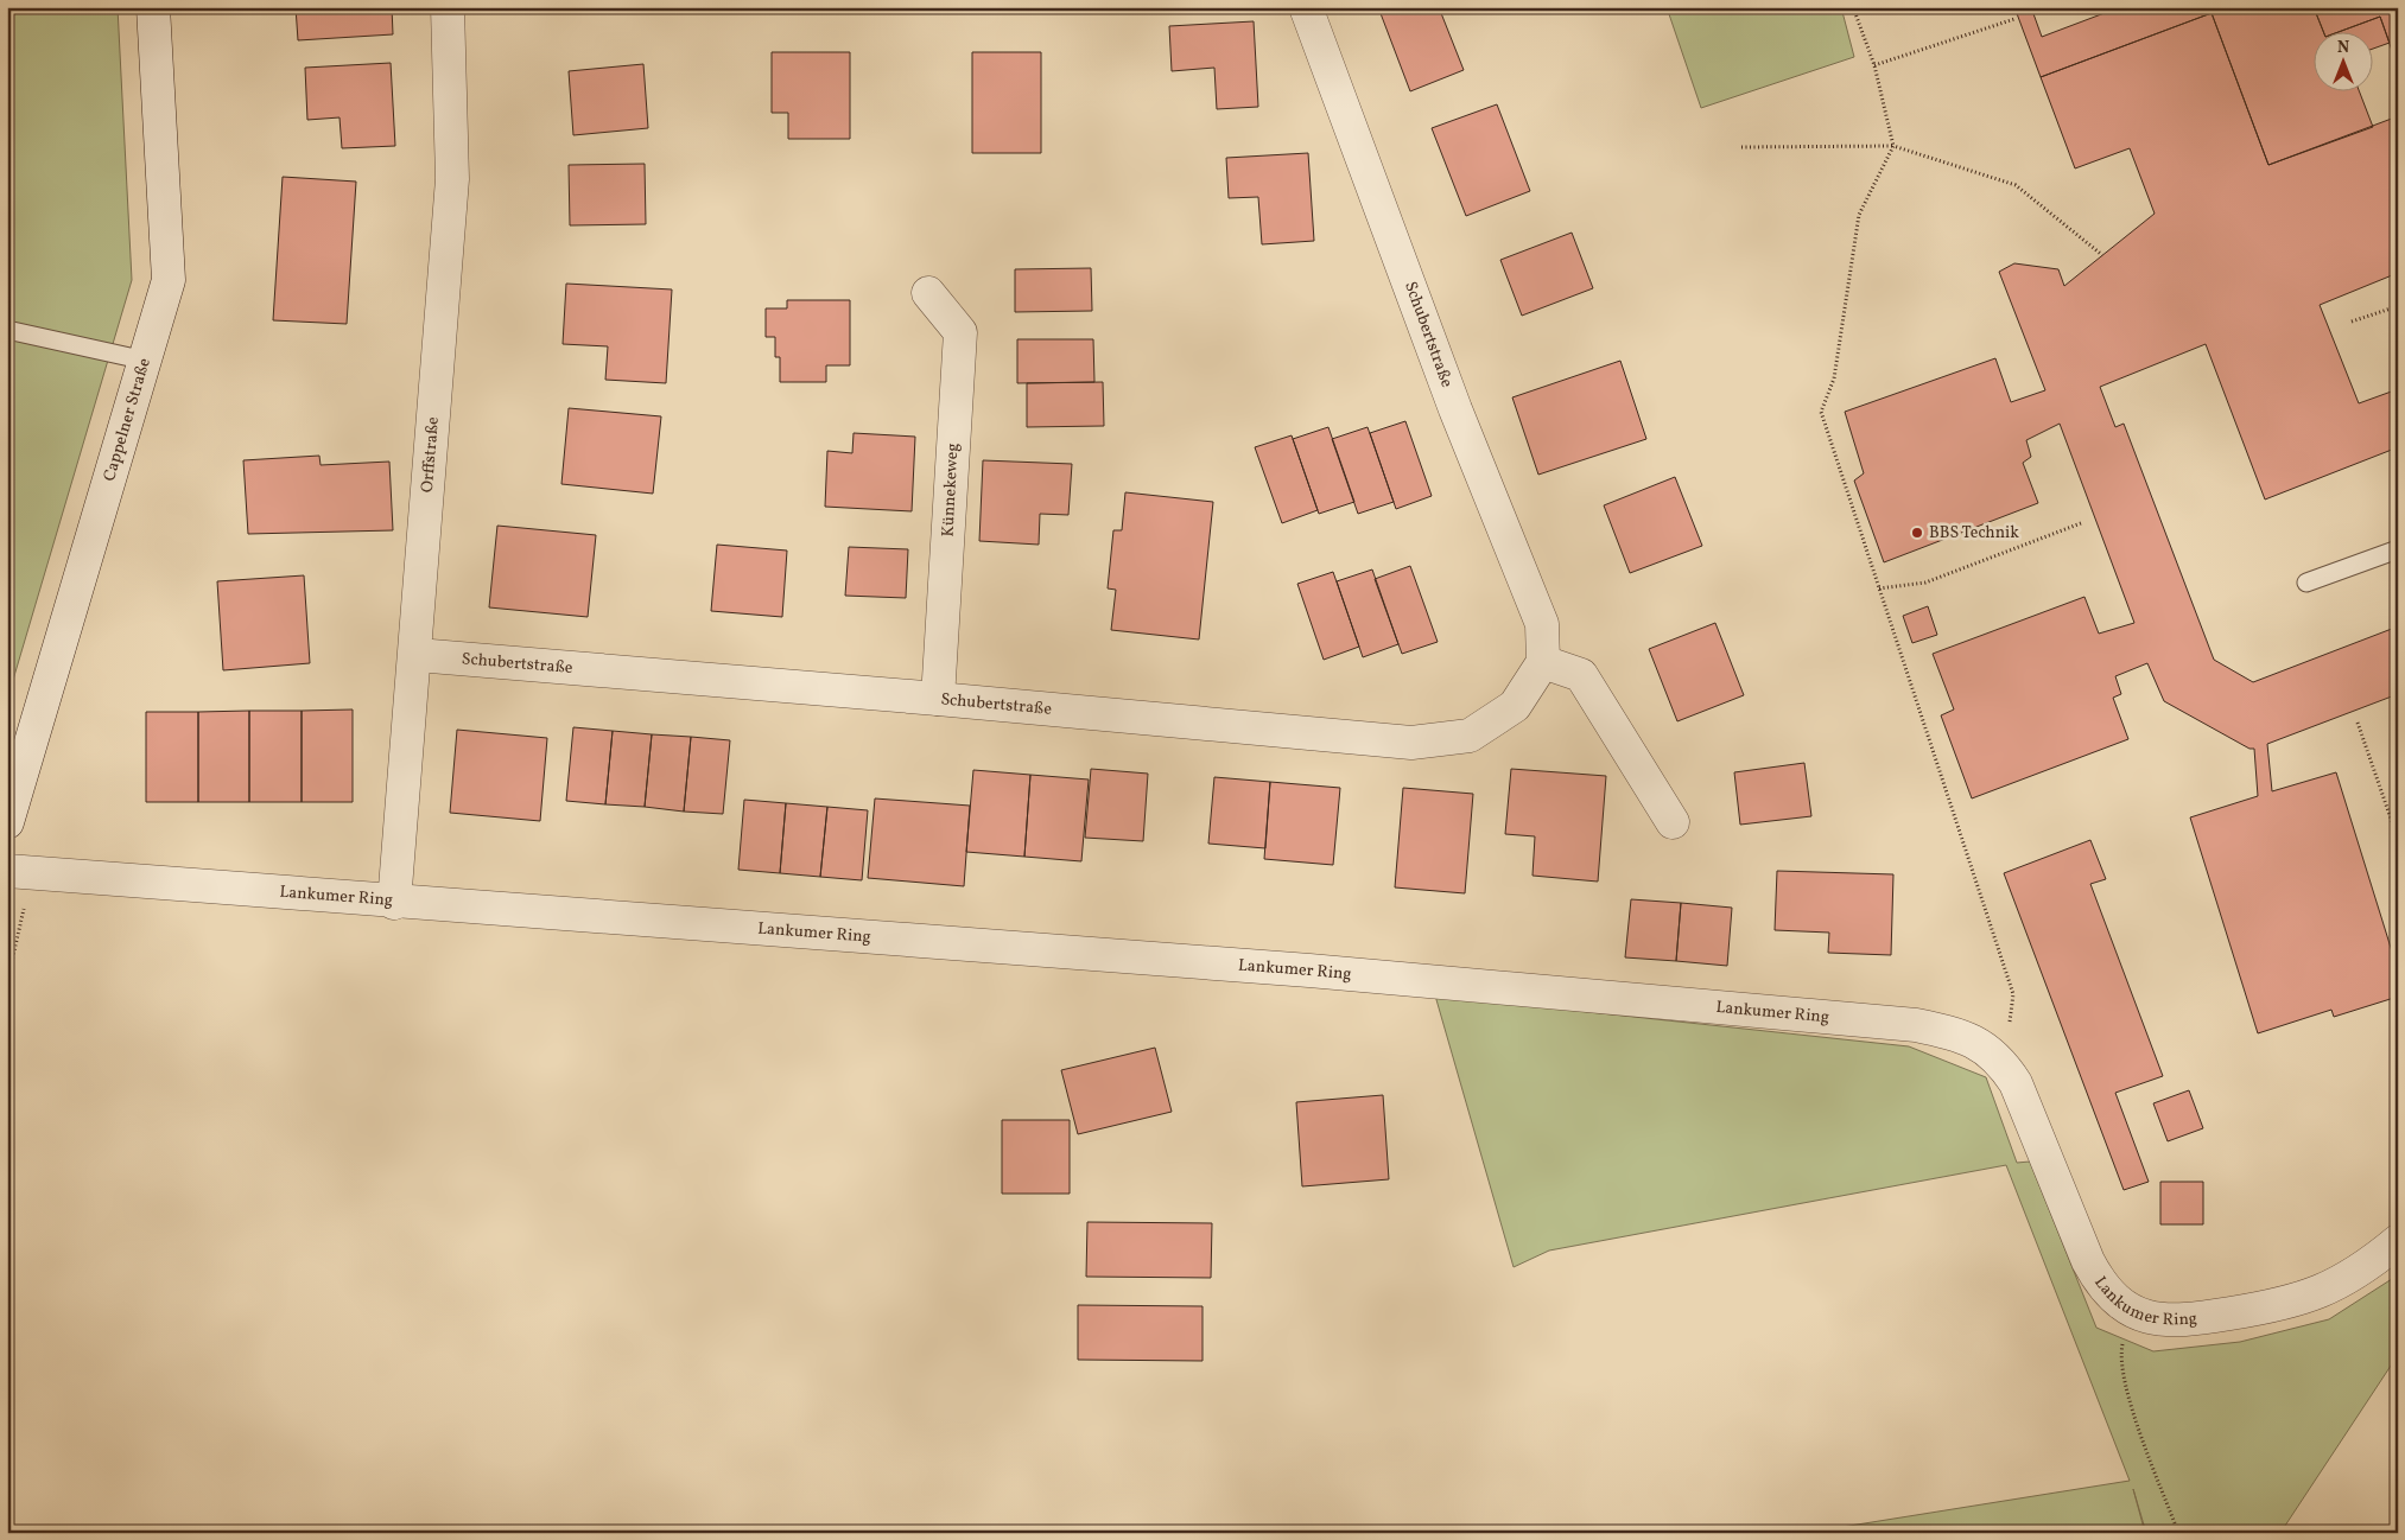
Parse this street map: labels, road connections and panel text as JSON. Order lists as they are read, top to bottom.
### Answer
{
  "streets": {
    "street": [
      "Schubertstraße",
      "Cappelner Straße",
      "Orffstraße",
      "Künnekeweg",
      "Lankumer Ring"
    ]
  },
  "crossings": [
    ["Schubertstraße", "Orffstraße"],
    ["Schubertstraße", "Künnekeweg"],
    ["Orffstraße", "Lankumer Ring"]
  ],
  "places": ["BBS Technik"],
  "north": "top"
}
